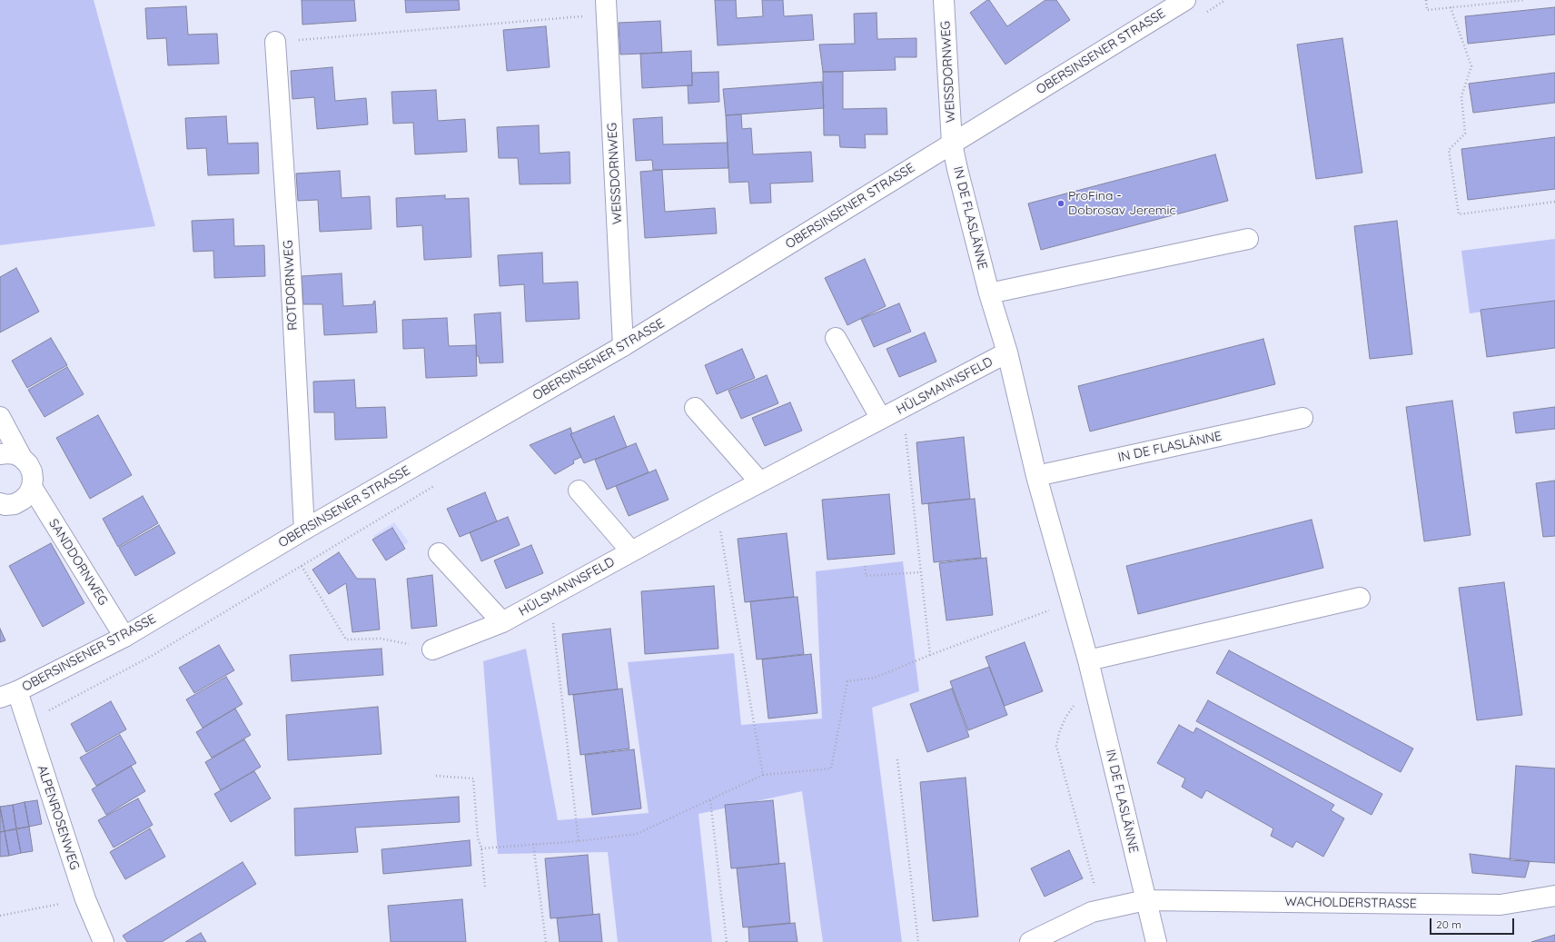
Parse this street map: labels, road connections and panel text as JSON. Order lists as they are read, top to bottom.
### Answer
{
  "streets": {
    "street": [
      "OBERSINSENER STRASSE",
      "WEISSDORNWEG",
      "IN DE FLASLÄNNE",
      "ROTDORNWEG",
      "HÜLSMANNSFELD",
      "SANDDORNWEG",
      "ALPENROSENWEG",
      "WACHOLDERSTRASSE"
    ]
  },
  "crossings": [
    ["OBERSINSENER STRASSE", "WEISSDORNWEG"],
    ["OBERSINSENER STRASSE", "IN DE FLASLÄNNE"],
    ["OBERSINSENER STRASSE", "ROTDORNWEG"],
    ["OBERSINSENER STRASSE", "SANDDORNWEG"],
    ["OBERSINSENER STRASSE", "ALPENROSENWEG"],
    ["WEISSDORNWEG", "IN DE FLASLÄNNE"],
    ["IN DE FLASLÄNNE", "HÜLSMANNSFELD"],
    ["IN DE FLASLÄNNE", "WACHOLDERSTRASSE"]
  ],
  "places": ["ProFina - Dobrosav Jeremic"],
  "scale_bar": "20 m"
}
